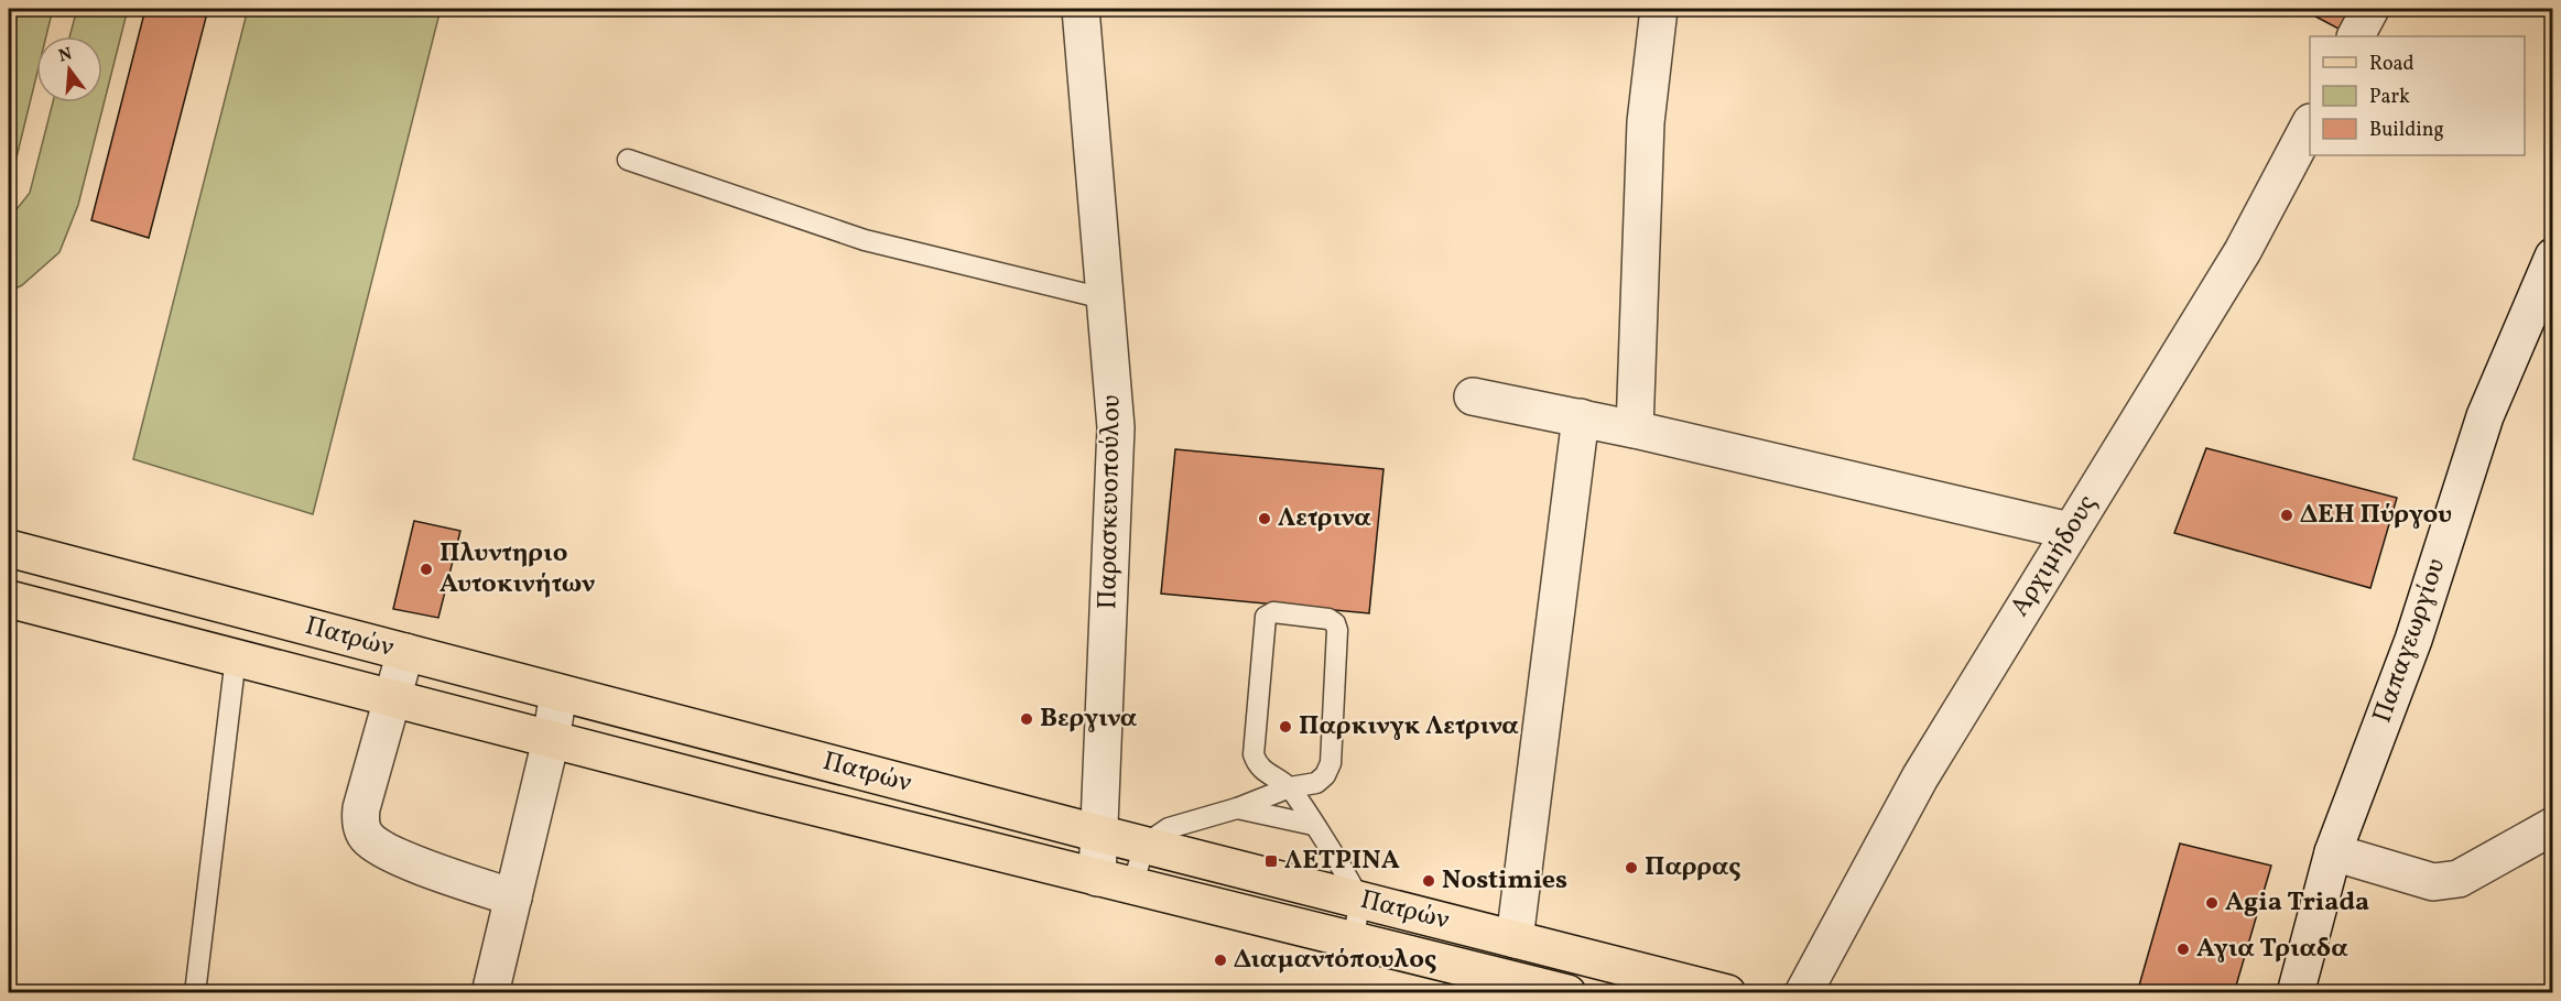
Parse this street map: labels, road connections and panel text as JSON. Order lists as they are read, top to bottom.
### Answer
{
  "streets": {
    "main road": ["Πατρών"],
    "street": ["Παρασκευοπούλου", "Αρχιμήδους", "Παπαγεωργίου"]
  },
  "crossings": [
    ["Παρασκευοπούλου", "Πατρών"]
  ],
  "places": {
    "other": [
      "ΔΕΗ Πύργου",
      "Λετρινα",
      "Πλυντηριο Αυτοκινήτων",
      "Βεργινα",
      "Παρκινγκ Λετρινα",
      "Παρρας",
      "Nostimies",
      "Agia Triada",
      "Αγια Τριαδα",
      "Διαμαντόπουλος"
    ],
    "transit": ["ΛΕΤΡΙΝΑ"]
  },
  "legend": ["Road", "Park", "Building"],
  "north": "top"
}
